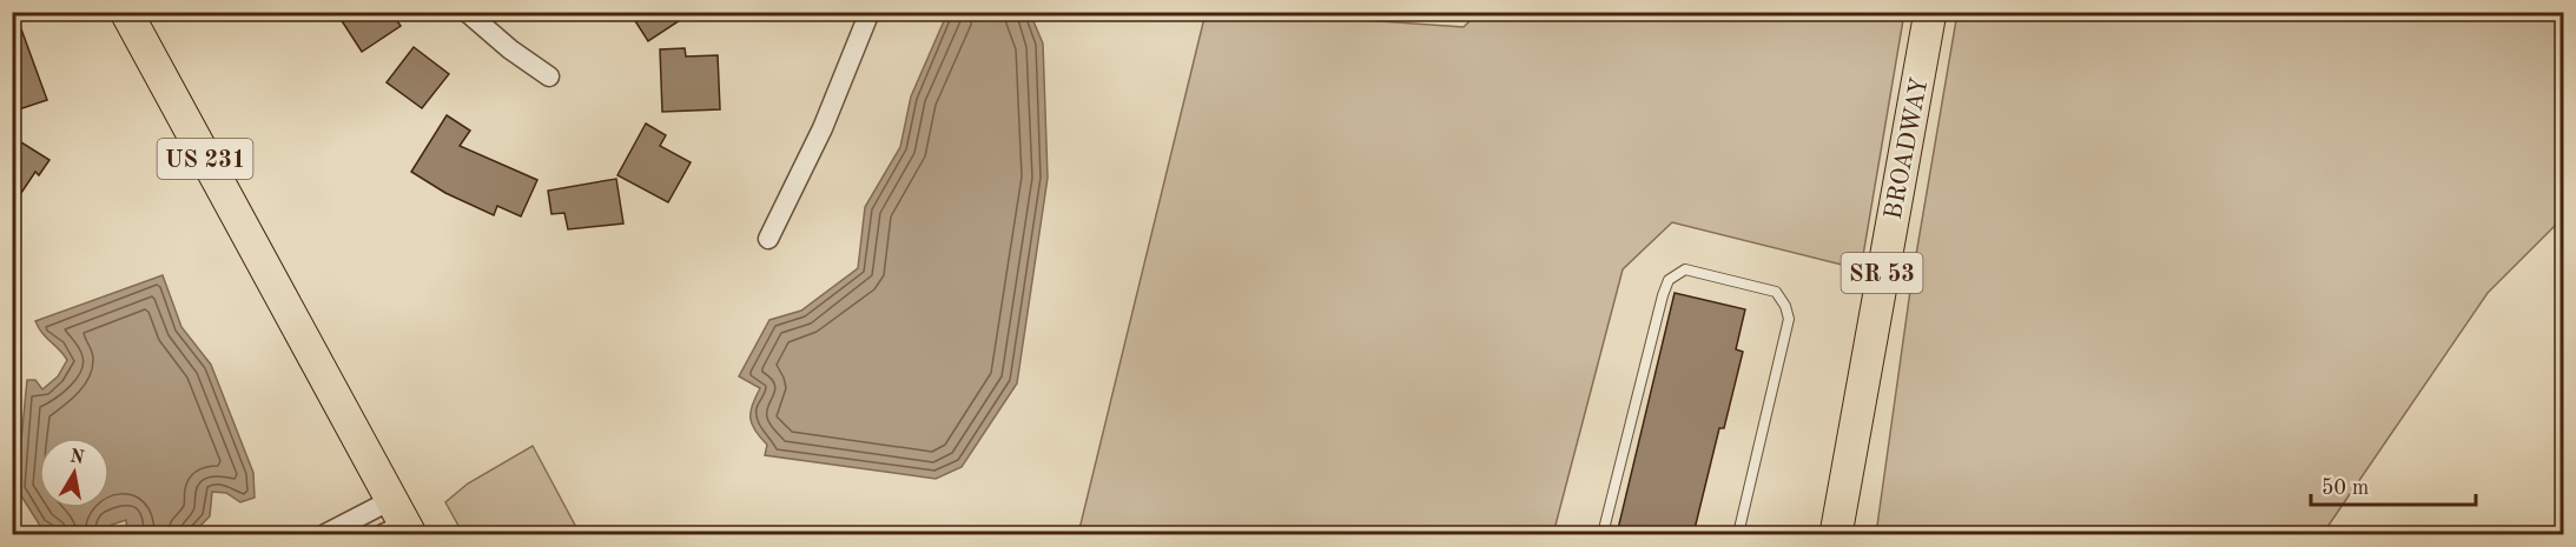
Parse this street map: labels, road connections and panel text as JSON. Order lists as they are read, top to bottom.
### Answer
{
  "streets": {
    "main road": ["BROADWAY", "US 231", "SR 53"]
  },
  "scale_bar": "50 m",
  "north": "top"
}
